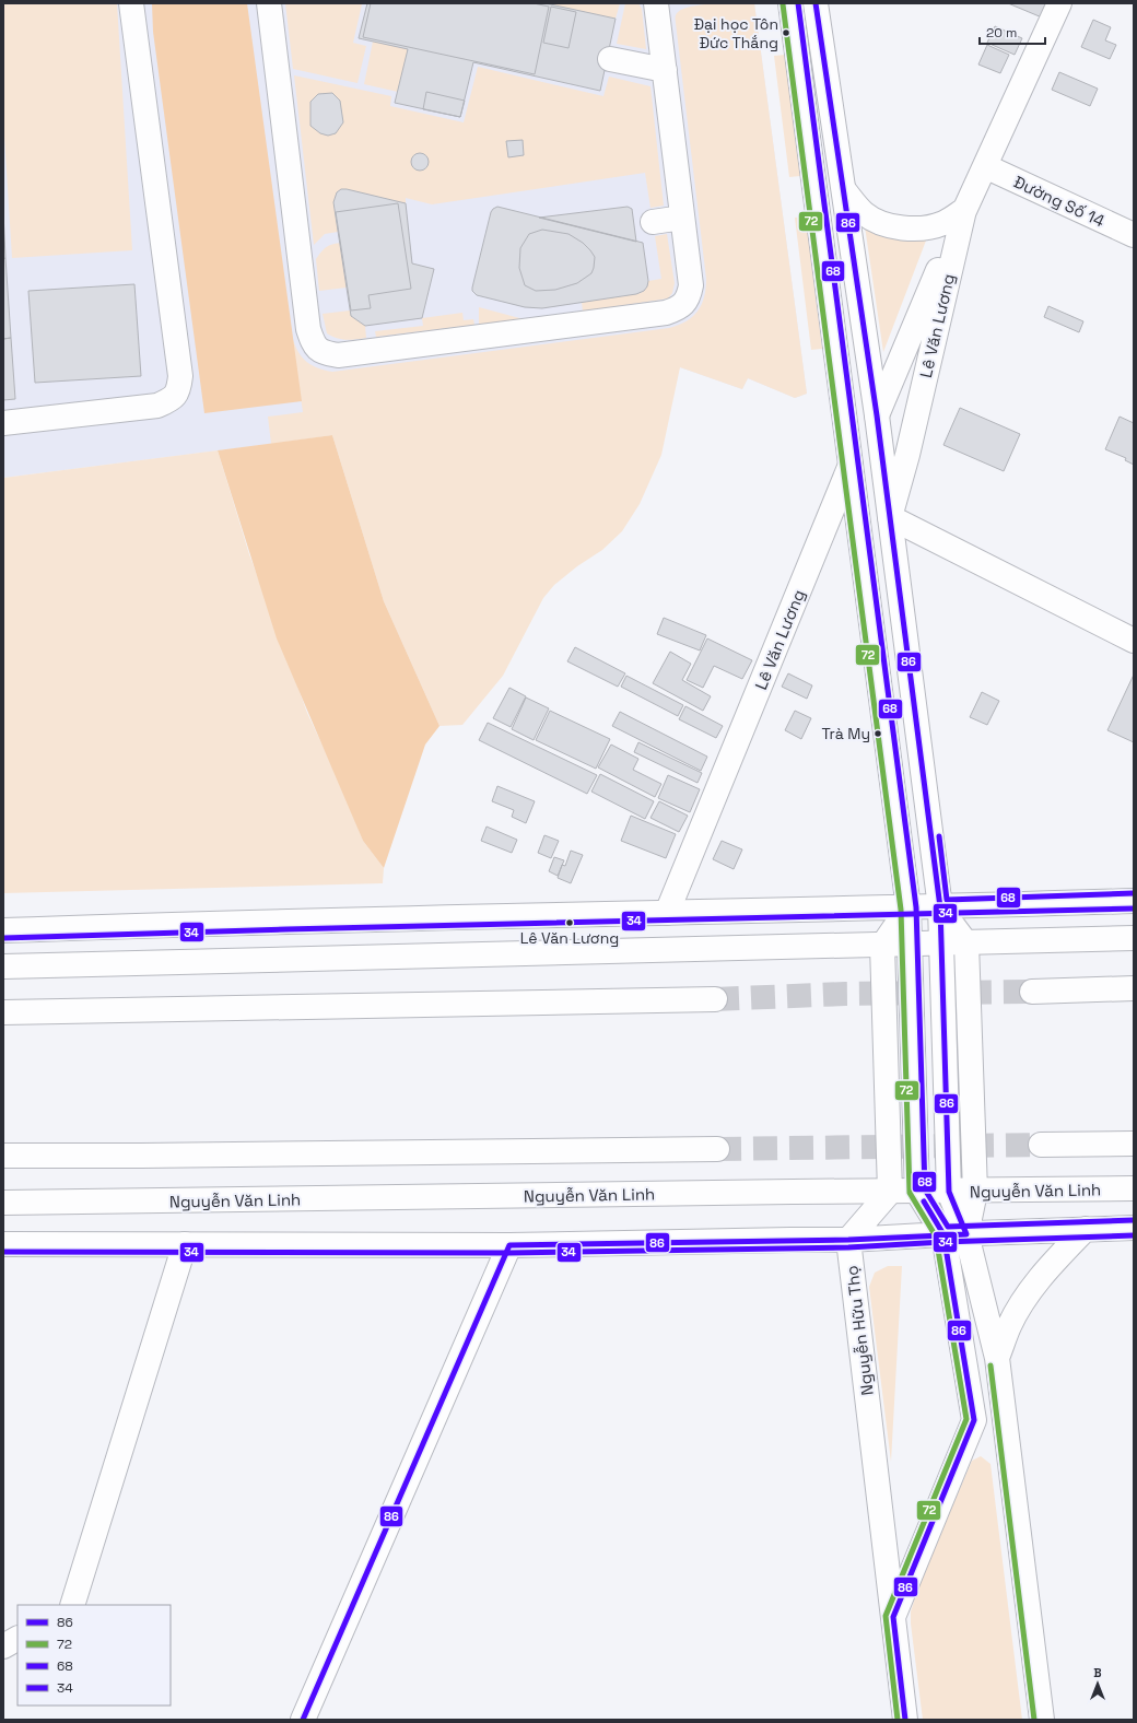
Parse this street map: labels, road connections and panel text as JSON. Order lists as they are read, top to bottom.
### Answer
{
  "streets": {
    "main road": [
      "Đường Số 14",
      "Lê Văn Lương",
      "Nguyễn Văn Linh",
      "Nguyễn Hữu Thọ"
    ]
  },
  "crossings": [
    ["Đường Số 14", "Lê Văn Lương"],
    ["Lê Văn Lương", "Nguyễn Hữu Thọ"],
    ["Nguyễn Văn Linh", "Nguyễn Hữu Thọ"]
  ],
  "places": ["Đại học Tôn Đức Thắng", "Trà My", "Lê Văn Lương"],
  "lines": [
    "transit line 86",
    "transit line 68",
    "transit line 72",
    "transit line 34"
  ],
  "legend": [
    "86",
    "72",
    "68",
    "34"
  ],
  "scale_bar": "20 m",
  "north": "top"
}
